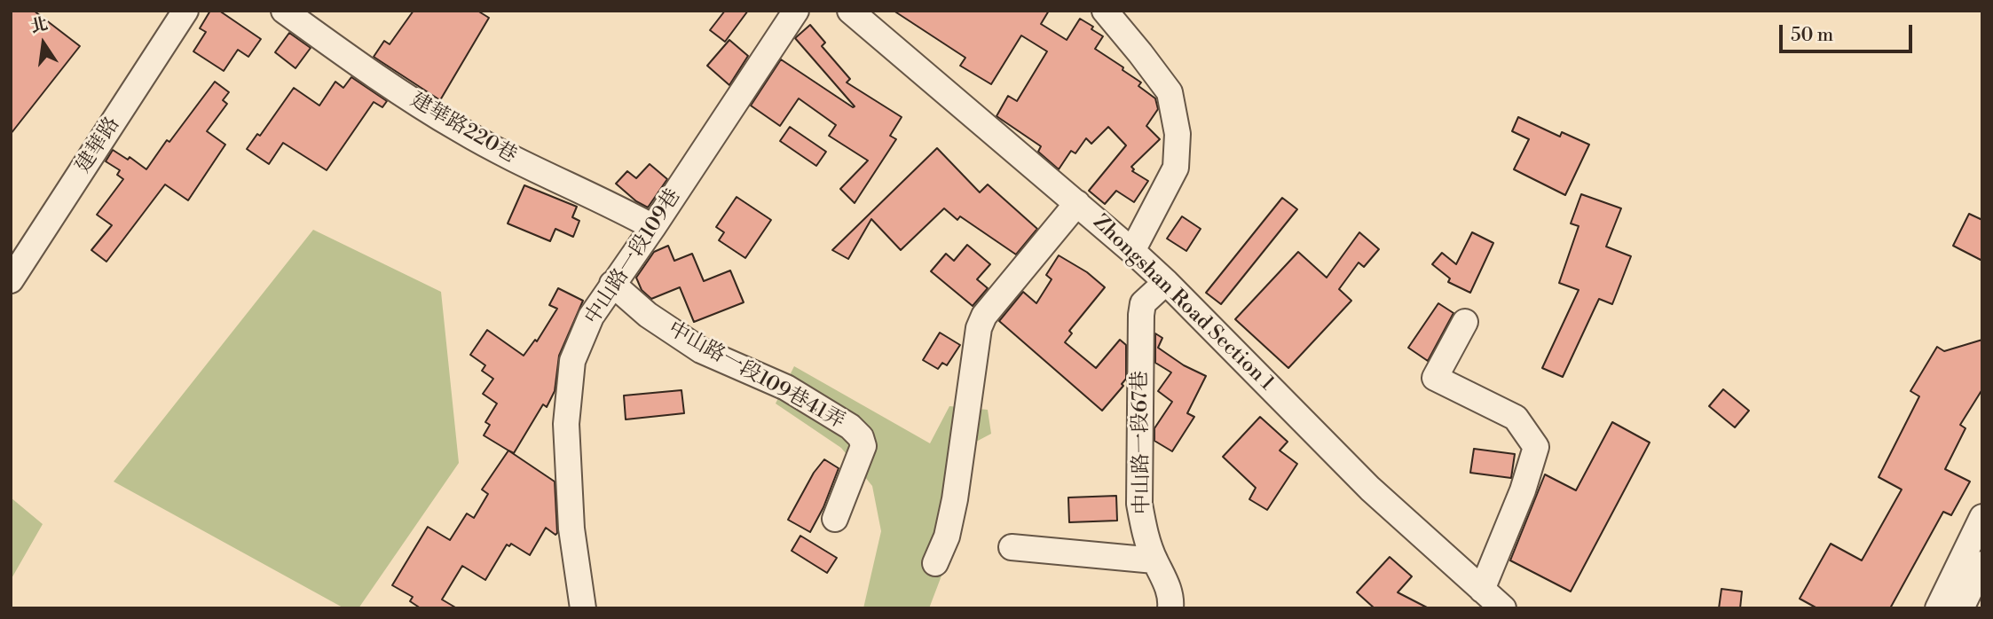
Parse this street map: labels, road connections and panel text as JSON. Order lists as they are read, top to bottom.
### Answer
{
  "streets": {
    "street": [
      "建華路220巷",
      "建華路",
      "中山路一段109巷",
      "Zhongshan Road Section 1",
      "中山路一段109巷41弄",
      "中山路一段67巷"
    ]
  },
  "crossings": [
    ["建華路220巷", "中山路一段109巷"],
    ["中山路一段109巷", "中山路一段109巷41弄"],
    ["Zhongshan Road Section 1", "中山路一段67巷"]
  ],
  "scale_bar": "50 m",
  "north": "top"
}
